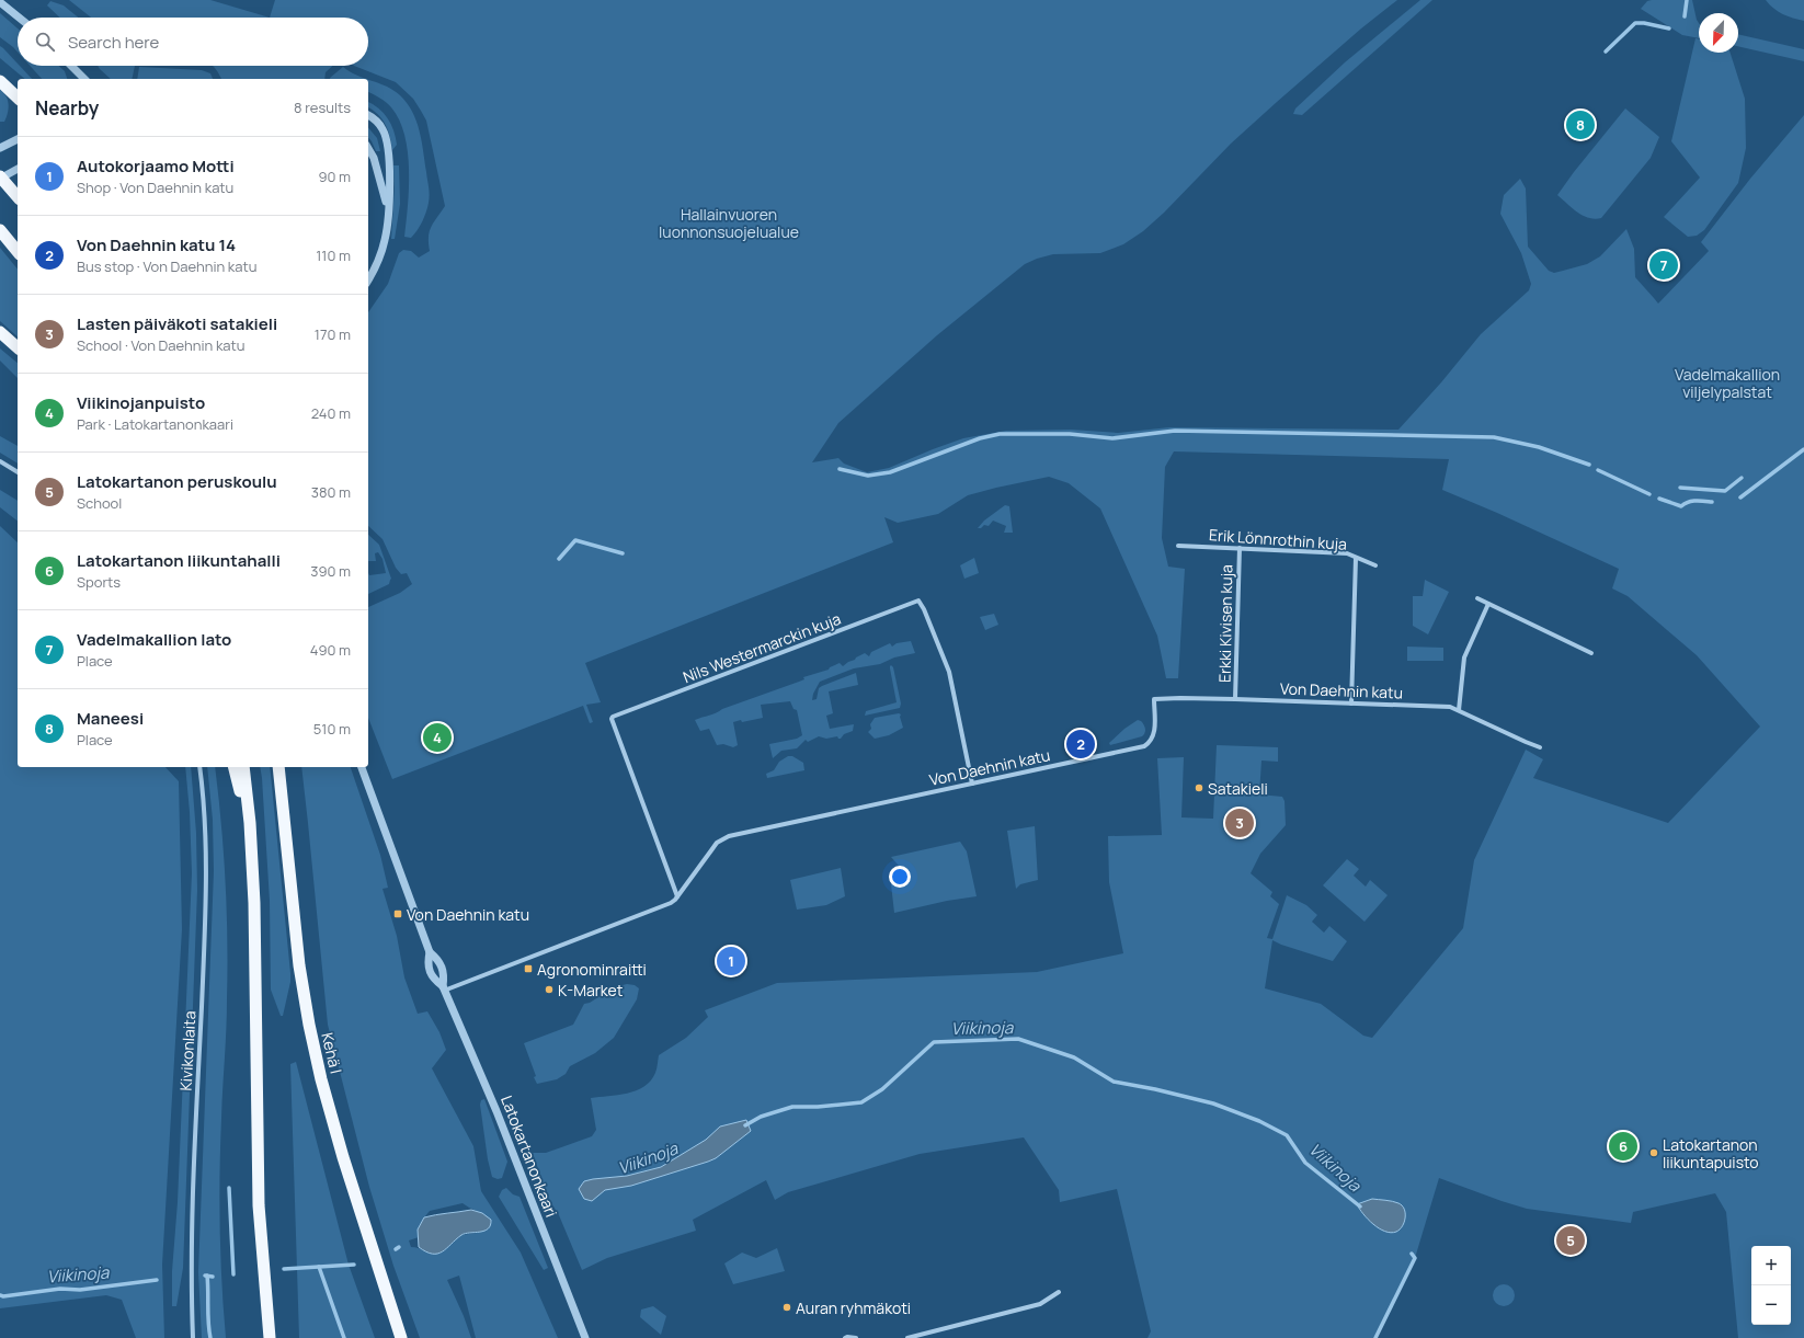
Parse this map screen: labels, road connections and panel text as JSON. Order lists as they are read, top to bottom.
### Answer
{
  "streets": {
    "highway": ["Kehä I"],
    "street": [
      "Erik Lönnrothin kuja",
      "Erkki Kivisen kuja",
      "Nils Westermarckin kuja",
      "Von Daehnin katu",
      "Kivikonlaita",
      "Latokartanonkaari"
    ]
  },
  "crossings": [
    ["Erik Lönnrothin kuja", "Erkki Kivisen kuja"],
    ["Erkki Kivisen kuja", "Von Daehnin katu"],
    ["Nils Westermarckin kuja", "Von Daehnin katu"],
    ["Von Daehnin katu", "Latokartanonkaari"]
  ],
  "water": ["Viikinoja"],
  "parks": ["Hallainvuoren luonnonsuojelualue", "Vadelmakallion viljelypalstat"],
  "places": {
    "other": [
      "Satakieli",
      "K-Market",
      "Latokartanon liikuntapuisto",
      "Auran ryhmäkoti"
    ],
    "transit": ["Von Daehnin katu", "Agronominraitti"]
  },
  "north": "bottom left",
  "page": {
    "search": "Search here",
    "heading": ["Nearby", "8 results"],
    "pins": [
      "8",
      "7",
      "4",
      "2",
      "3",
      "1",
      "6",
      "5"
    ],
    "list": [
      {
        "mark": "1",
        "name": "Autokorjaamo Motti",
        "note": "Shop · Von Daehnin katu",
        "value": "90 m"
      },
      {
        "mark": "2",
        "name": "Von Daehnin katu 14",
        "note": "Bus stop · Von Daehnin katu",
        "value": "110 m"
      },
      {
        "mark": "3",
        "name": "Lasten päiväkoti satakieli",
        "note": "School · Von Daehnin katu",
        "value": "170 m"
      },
      {
        "mark": "4",
        "name": "Viikinojanpuisto",
        "note": "Park · Latokartanonkaari",
        "value": "240 m"
      },
      {
        "mark": "5",
        "name": "Latokartanon peruskoulu",
        "note": "School",
        "value": "380 m"
      },
      {
        "mark": "6",
        "name": "Latokartanon liikuntahalli",
        "note": "Sports",
        "value": "390 m"
      },
      {
        "mark": "7",
        "name": "Vadelmakallion lato",
        "note": "Place",
        "value": "490 m"
      },
      {
        "mark": "8",
        "name": "Maneesi",
        "note": "Place",
        "value": "510 m"
      }
    ],
    "map_buttons": ["+", "−"]
  }
}
